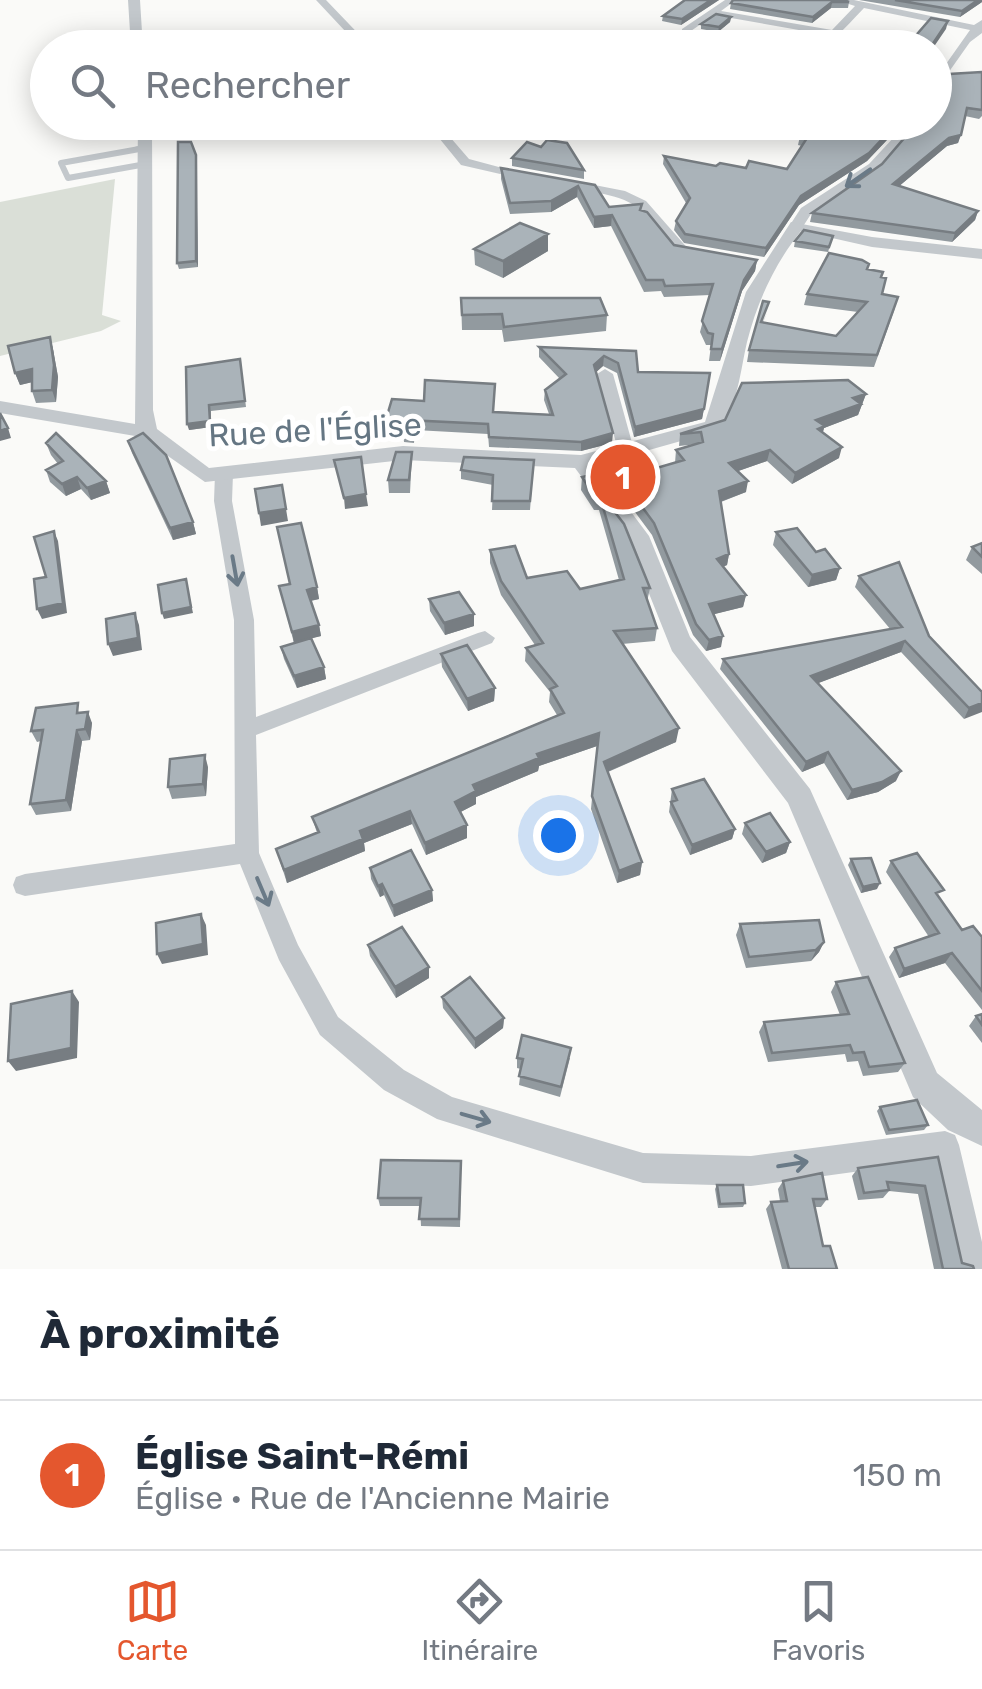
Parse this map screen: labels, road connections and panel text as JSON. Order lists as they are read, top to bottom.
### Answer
{
  "streets": {
    "street": ["Rue de l'Église"]
  },
  "page": {
    "search": "Rechercher",
    "pins": "1",
    "heading": "À proximité",
    "list": [
      {
        "mark": "1",
        "name": "Église Saint-Rémi",
        "note": "Église · Rue de l'Ancienne Mairie",
        "value": "150 m"
      }
    ],
    "nav": ["Carte", "Itinéraire", "Favoris"]
  }
}
